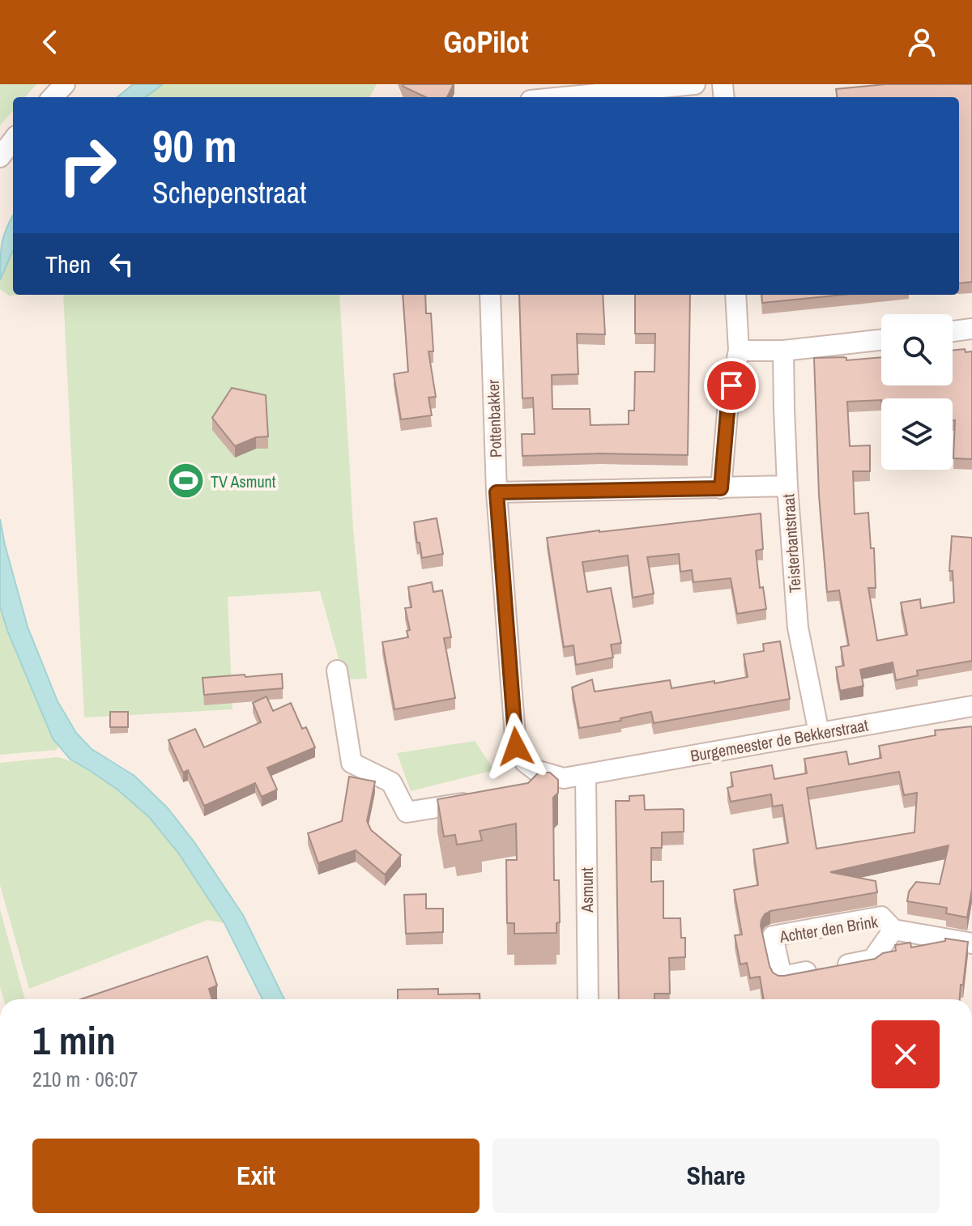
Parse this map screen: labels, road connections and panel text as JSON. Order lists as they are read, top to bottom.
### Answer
{
  "streets": {
    "street": [
      "Pottenbakker",
      "Teisterbantstraat",
      "Burgemeester de Bekkerstraat",
      "Asmunt",
      "Achter den Brink"
    ]
  },
  "crossings": [
    ["Teisterbantstraat", "Burgemeester de Bekkerstraat"],
    ["Burgemeester de Bekkerstraat", "Asmunt"]
  ],
  "places": {
    "sports": ["TV Asmunt"]
  },
  "page": {
    "header": "GoPilot",
    "turn": ["90 m", "Schepenstraat"],
    "then": "Then",
    "heading": ["1 min", "210 m · 06:07"],
    "buttons": ["Exit", "Share"]
  }
}
